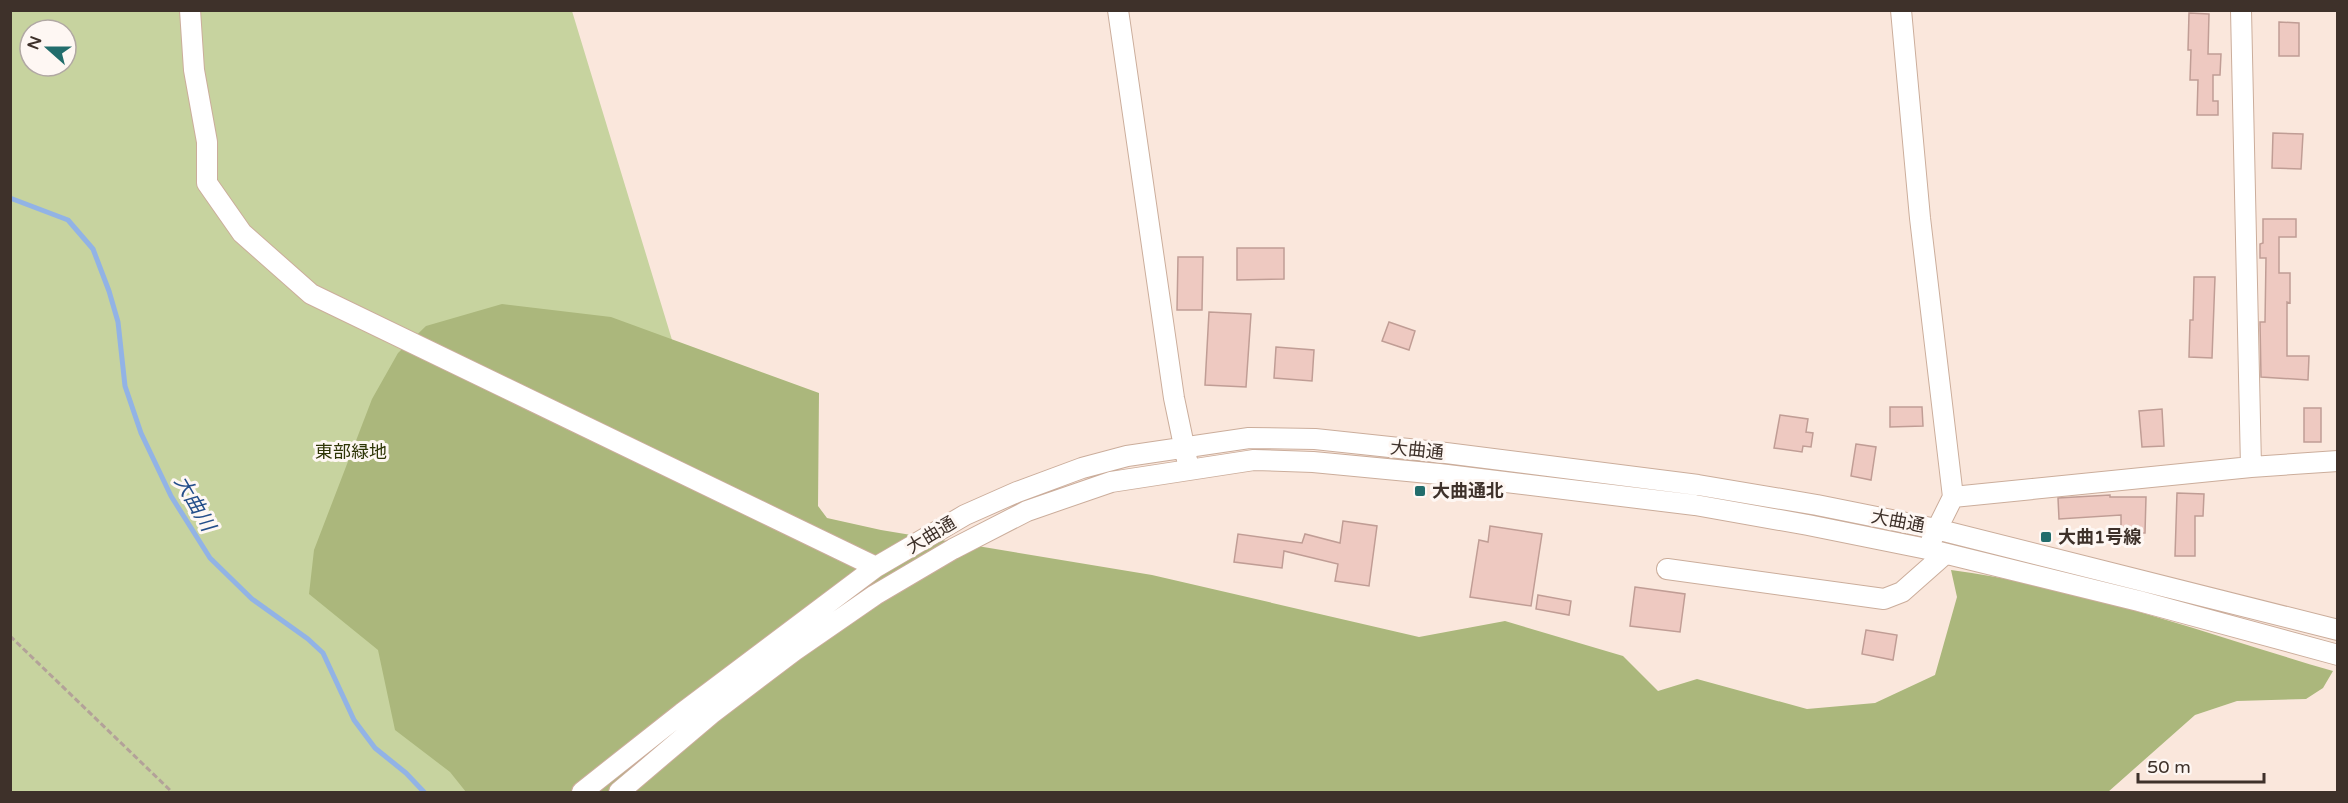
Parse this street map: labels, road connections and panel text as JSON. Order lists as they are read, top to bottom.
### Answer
{
  "streets": {
    "street": ["大曲通"]
  },
  "water": ["大曲川"],
  "parks": ["東部緑地"],
  "places": {
    "transit": ["大曲通北", "大曲1号線"]
  },
  "scale_bar": "50 m",
  "north": "left"
}
